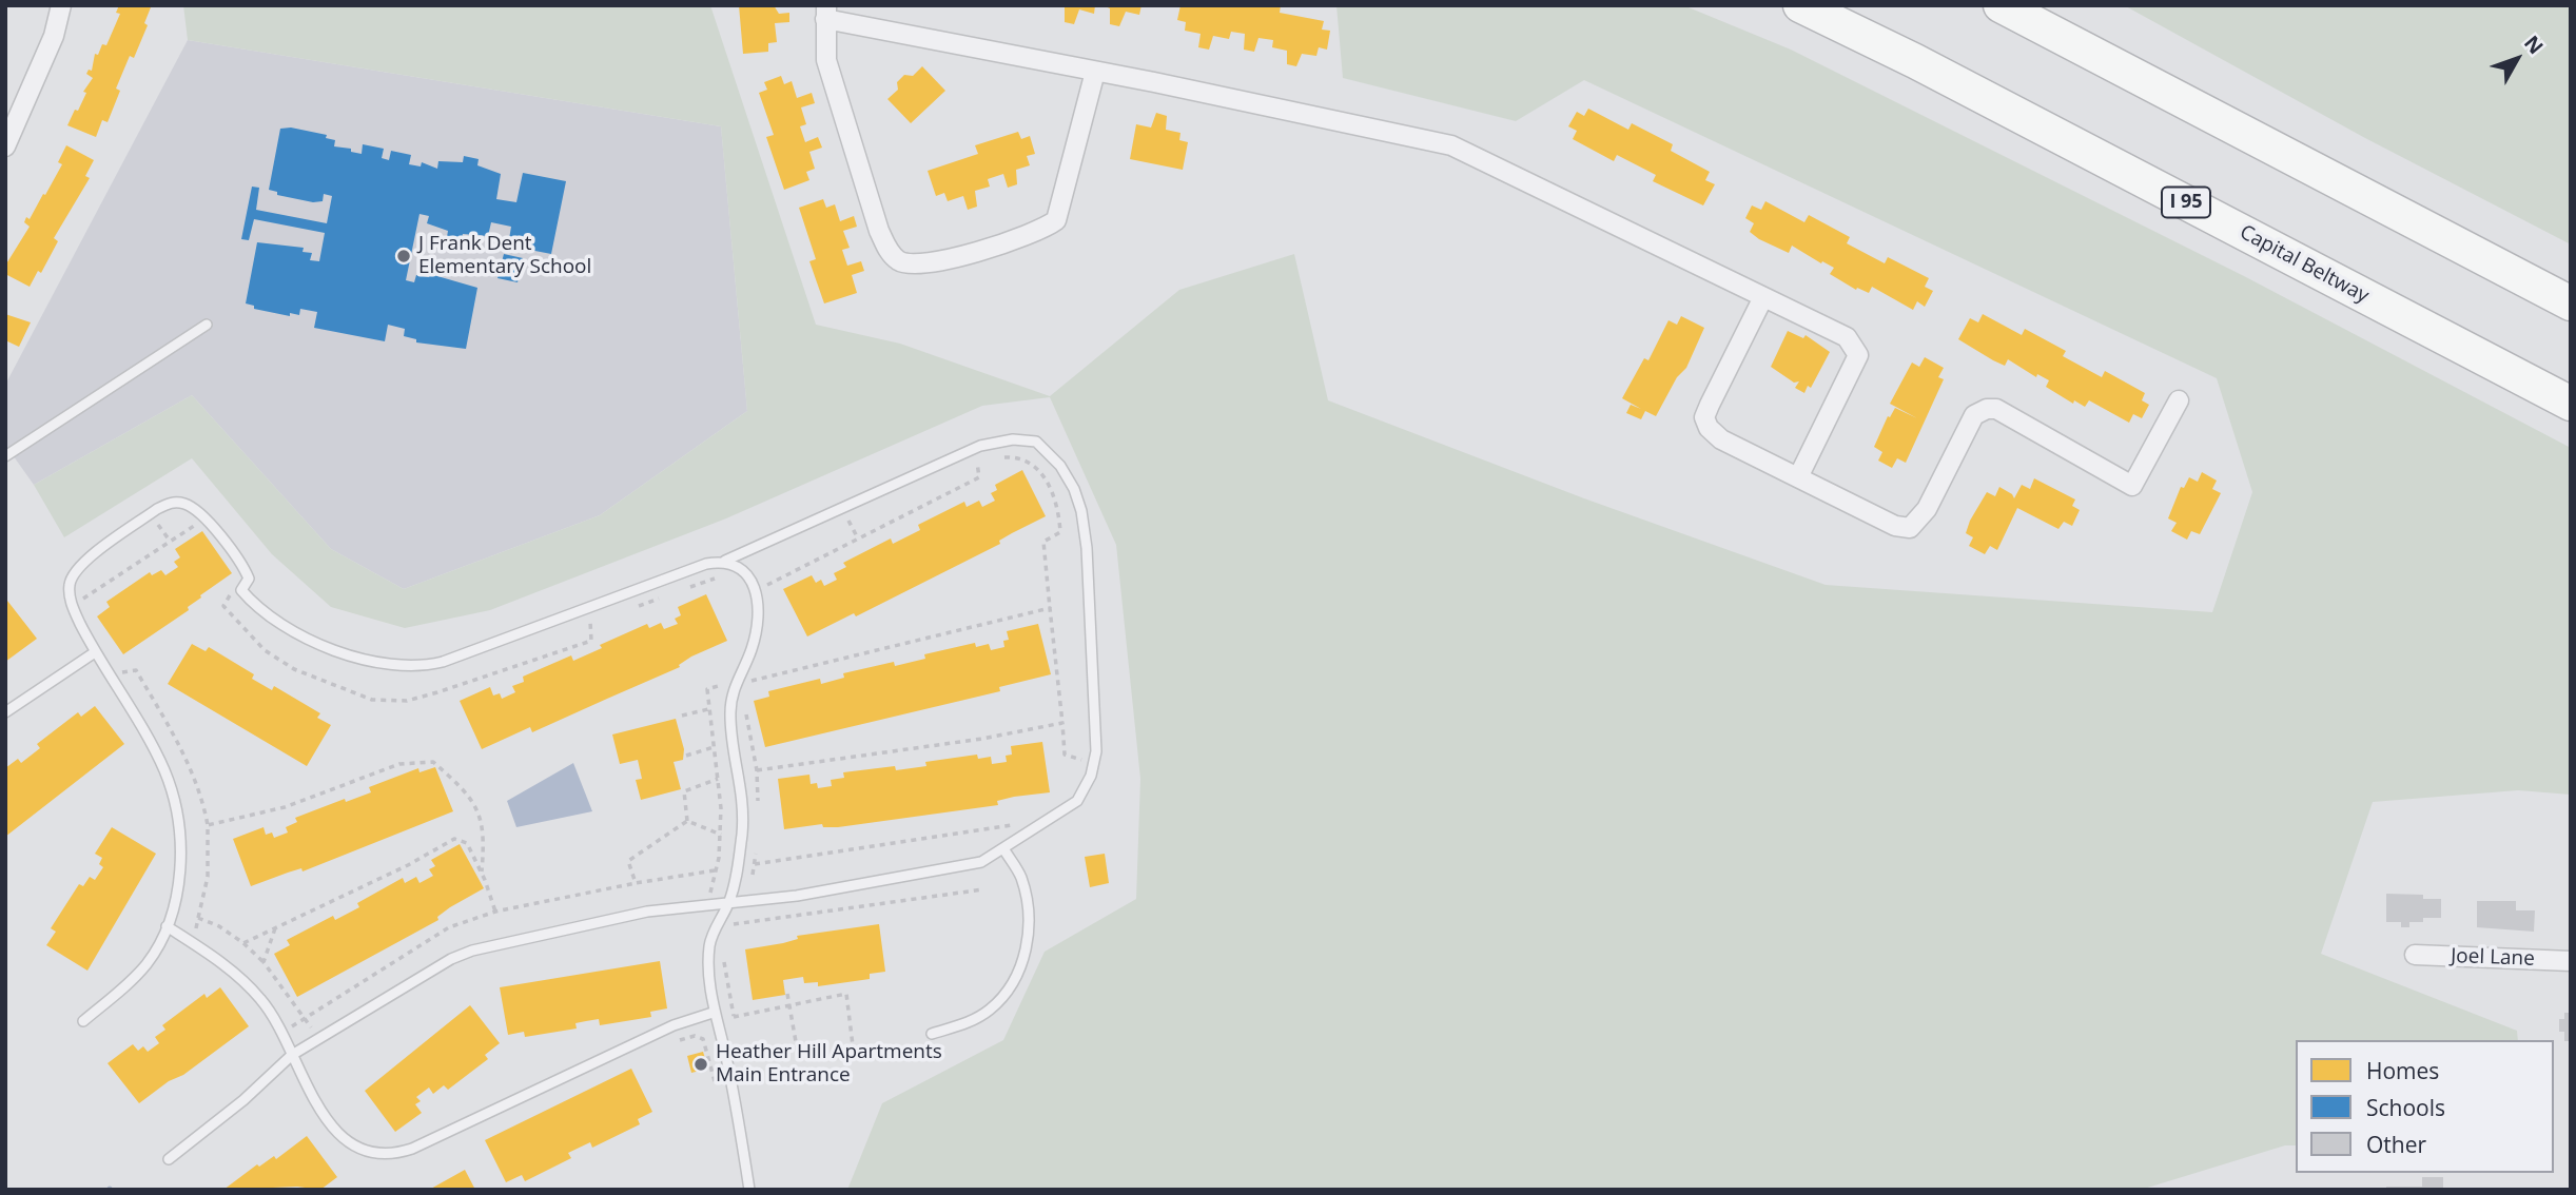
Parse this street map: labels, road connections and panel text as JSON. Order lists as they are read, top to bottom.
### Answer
{
  "streets": {
    "highway": ["I 95", "Capital Beltway"],
    "street": ["Joel Lane"]
  },
  "places": ["J Frank Dent Elementary School", "Heather Hill Apartments Main Entrance"],
  "legend": ["Homes", "Schools", "Other"],
  "north": "top right"
}
